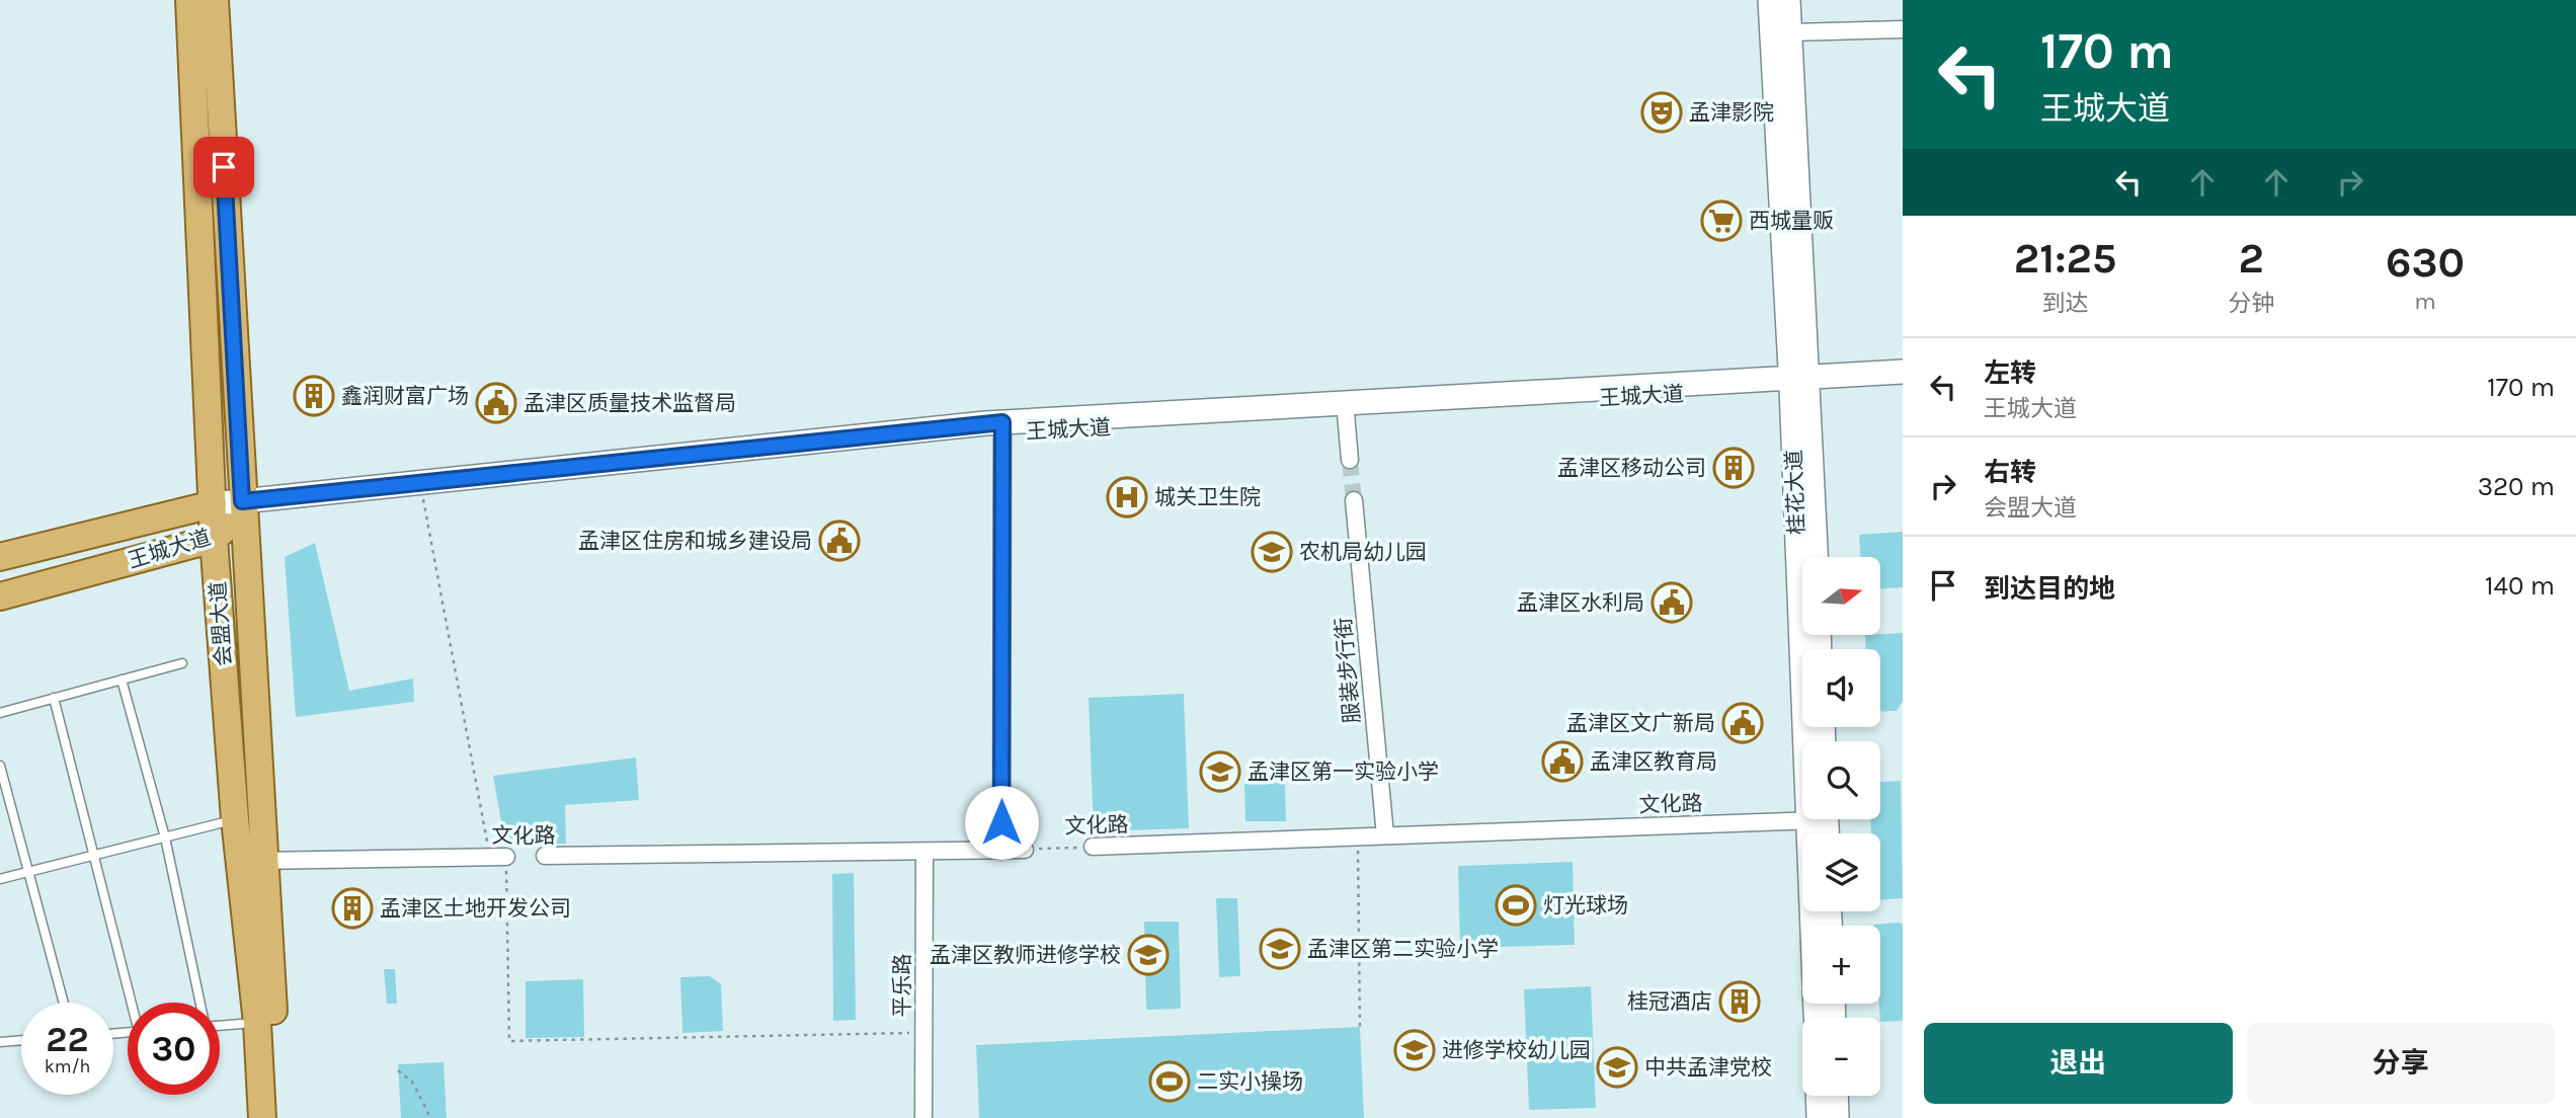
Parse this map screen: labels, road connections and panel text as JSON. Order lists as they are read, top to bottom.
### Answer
{
  "streets": {
    "main road": ["王城大道", "桂花大道", "会盟大道"],
    "street": ["服装步行街", "文化路", "平乐路"]
  },
  "crossings": [
    ["王城大道", "桂花大道"],
    ["王城大道", "会盟大道"],
    ["会盟大道", "文化路"],
    ["服装步行街", "文化路"],
    ["文化路", "平乐路"]
  ],
  "places": {
    "theatre": ["孟津影院"],
    "supermarket": ["西城量贩"],
    "building": [
      "鑫润财富广场",
      "孟津区移动公司",
      "孟津区土地开发公司",
      "桂冠酒店"
    ],
    "public building": [
      "孟津区质量技术监督局",
      "孟津区住房和城乡建设局",
      "孟津区水利局",
      "孟津区文广新局",
      "孟津区教育局"
    ],
    "hospital": ["城关卫生院"],
    "school or university": [
      "农机局幼儿园",
      "孟津区第一实验小学",
      "孟津区第二实验小学",
      "孟津区教师进修学校",
      "进修学校幼儿园",
      "中共孟津党校"
    ],
    "sports": ["灯光球场", "二实小操场"]
  },
  "north": "right",
  "page": {
    "turn": ["170 m", "王城大道"],
    "eta": [
      "21:25",
      "到达",
      "2",
      "分钟",
      "630",
      "m"
    ],
    "list": [
      {
        "name": "左转",
        "note": "王城大道",
        "value": "170 m"
      },
      {
        "name": "右转",
        "note": "会盟大道",
        "value": "320 m"
      },
      {
        "name": "到达目的地",
        "value": "140 m"
      }
    ],
    "map_buttons": ["+", "−"],
    "speed": "22 km/h",
    "limit": "30",
    "buttons": ["退出", "分享"]
  }
}
